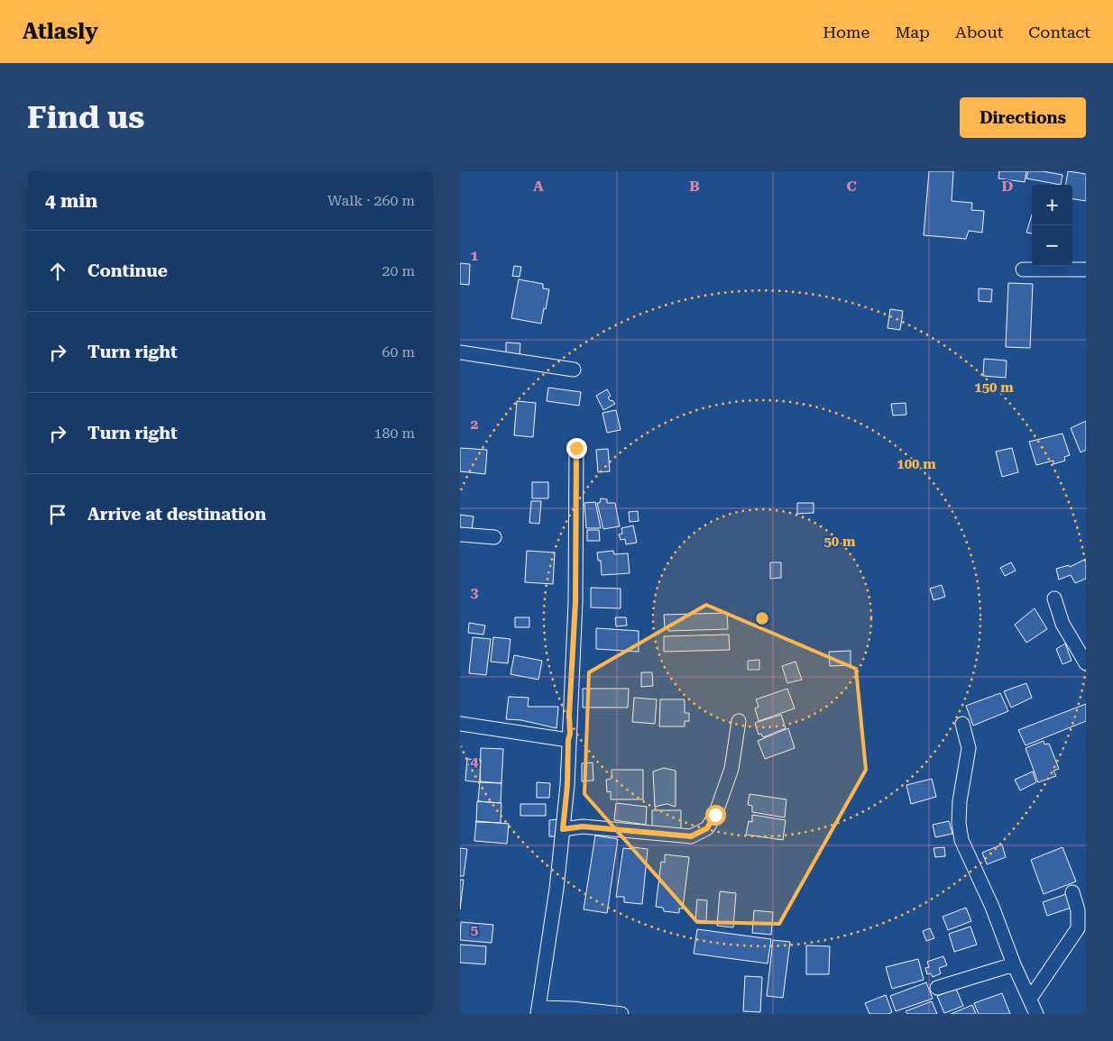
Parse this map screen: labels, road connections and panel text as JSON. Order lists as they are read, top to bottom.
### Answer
{
  "page": {
    "header": "Atlasly",
    "nav": [
      "Home",
      "Map",
      "About",
      "Contact"
    ],
    "buttons": "Directions",
    "title": "Find us",
    "heading": ["4 min", "Walk · 260 m"],
    "map_buttons": ["+", "−"],
    "list": [
      ["Continue", "20 m"],
      ["Turn right", "60 m"],
      ["Turn right", "180 m"],
      "Arrive at destination"
    ]
  },
  "grid": {
    "columns": [
      "A",
      "B",
      "C",
      "D"
    ],
    "rows": [
      "1",
      "2",
      "3",
      "4",
      "5"
    ]
  },
  "rings": ["150 m", "100 m", "50 m"]
}
